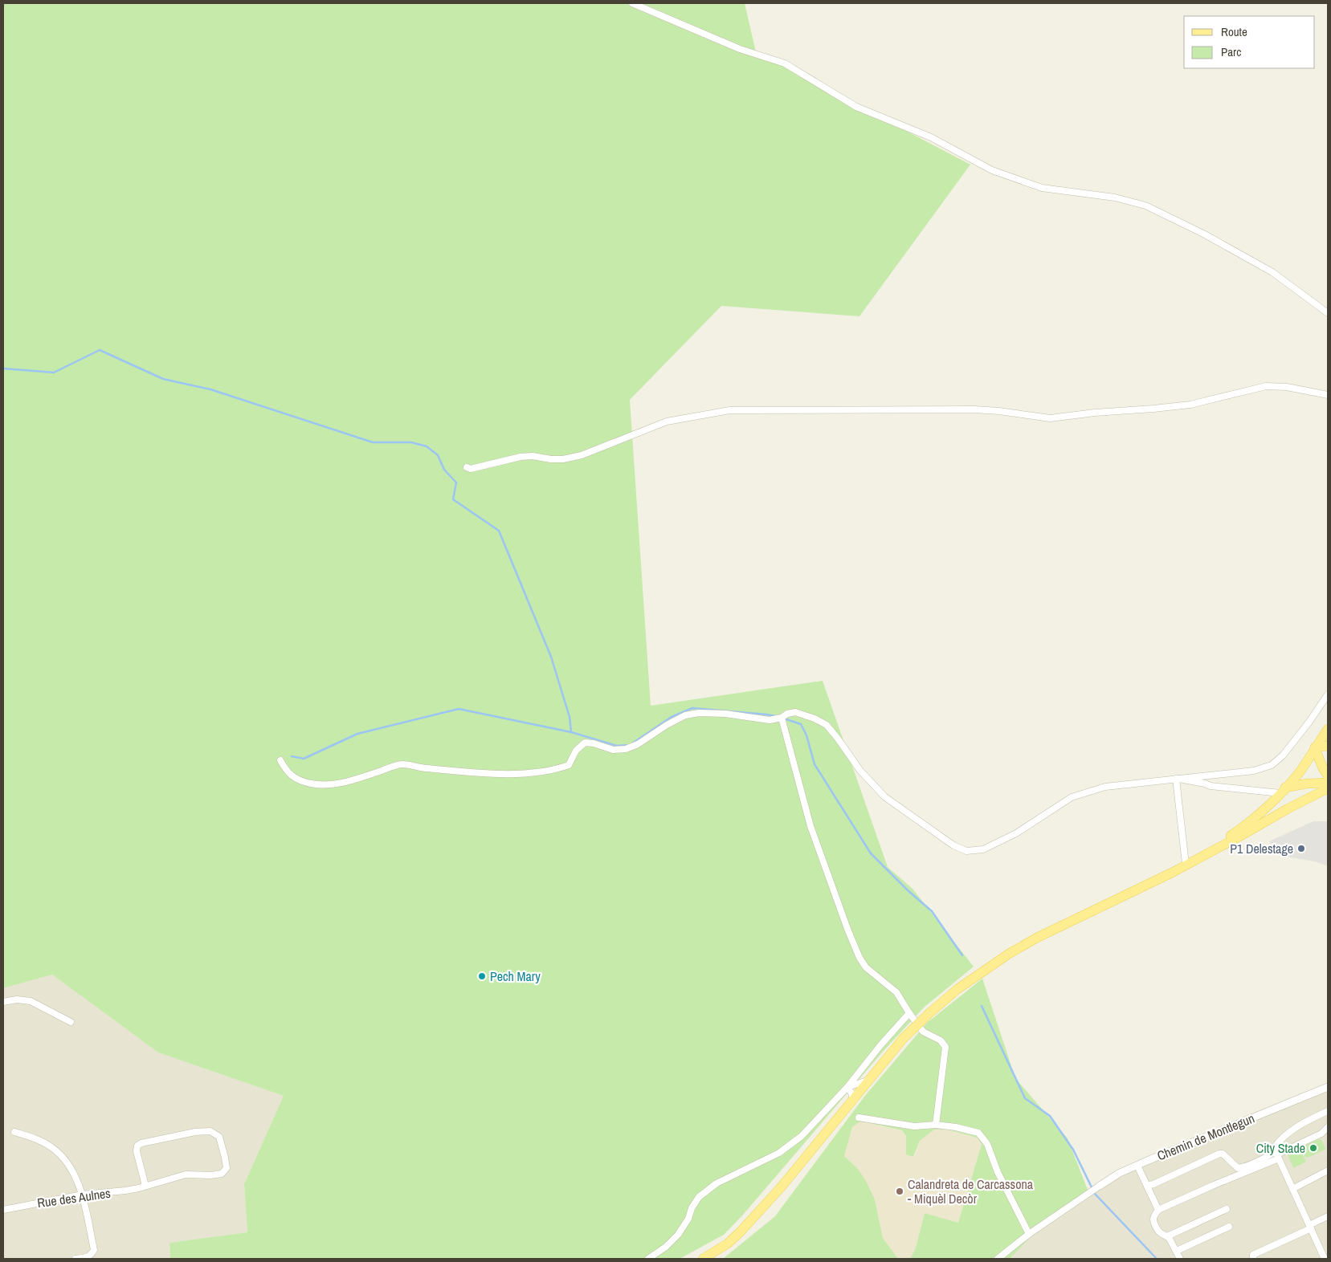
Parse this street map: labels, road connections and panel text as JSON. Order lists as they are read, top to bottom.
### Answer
{
  "streets": {
    "street": ["Chemin de Montlegun", "Rue des Aulnes"]
  },
  "places": [
    "P1 Delestage",
    "Pech Mary",
    "City Stade",
    "Calandreta de Carcassona - Miquèl Decòr"
  ],
  "legend": ["Route", "Parc"]
}
